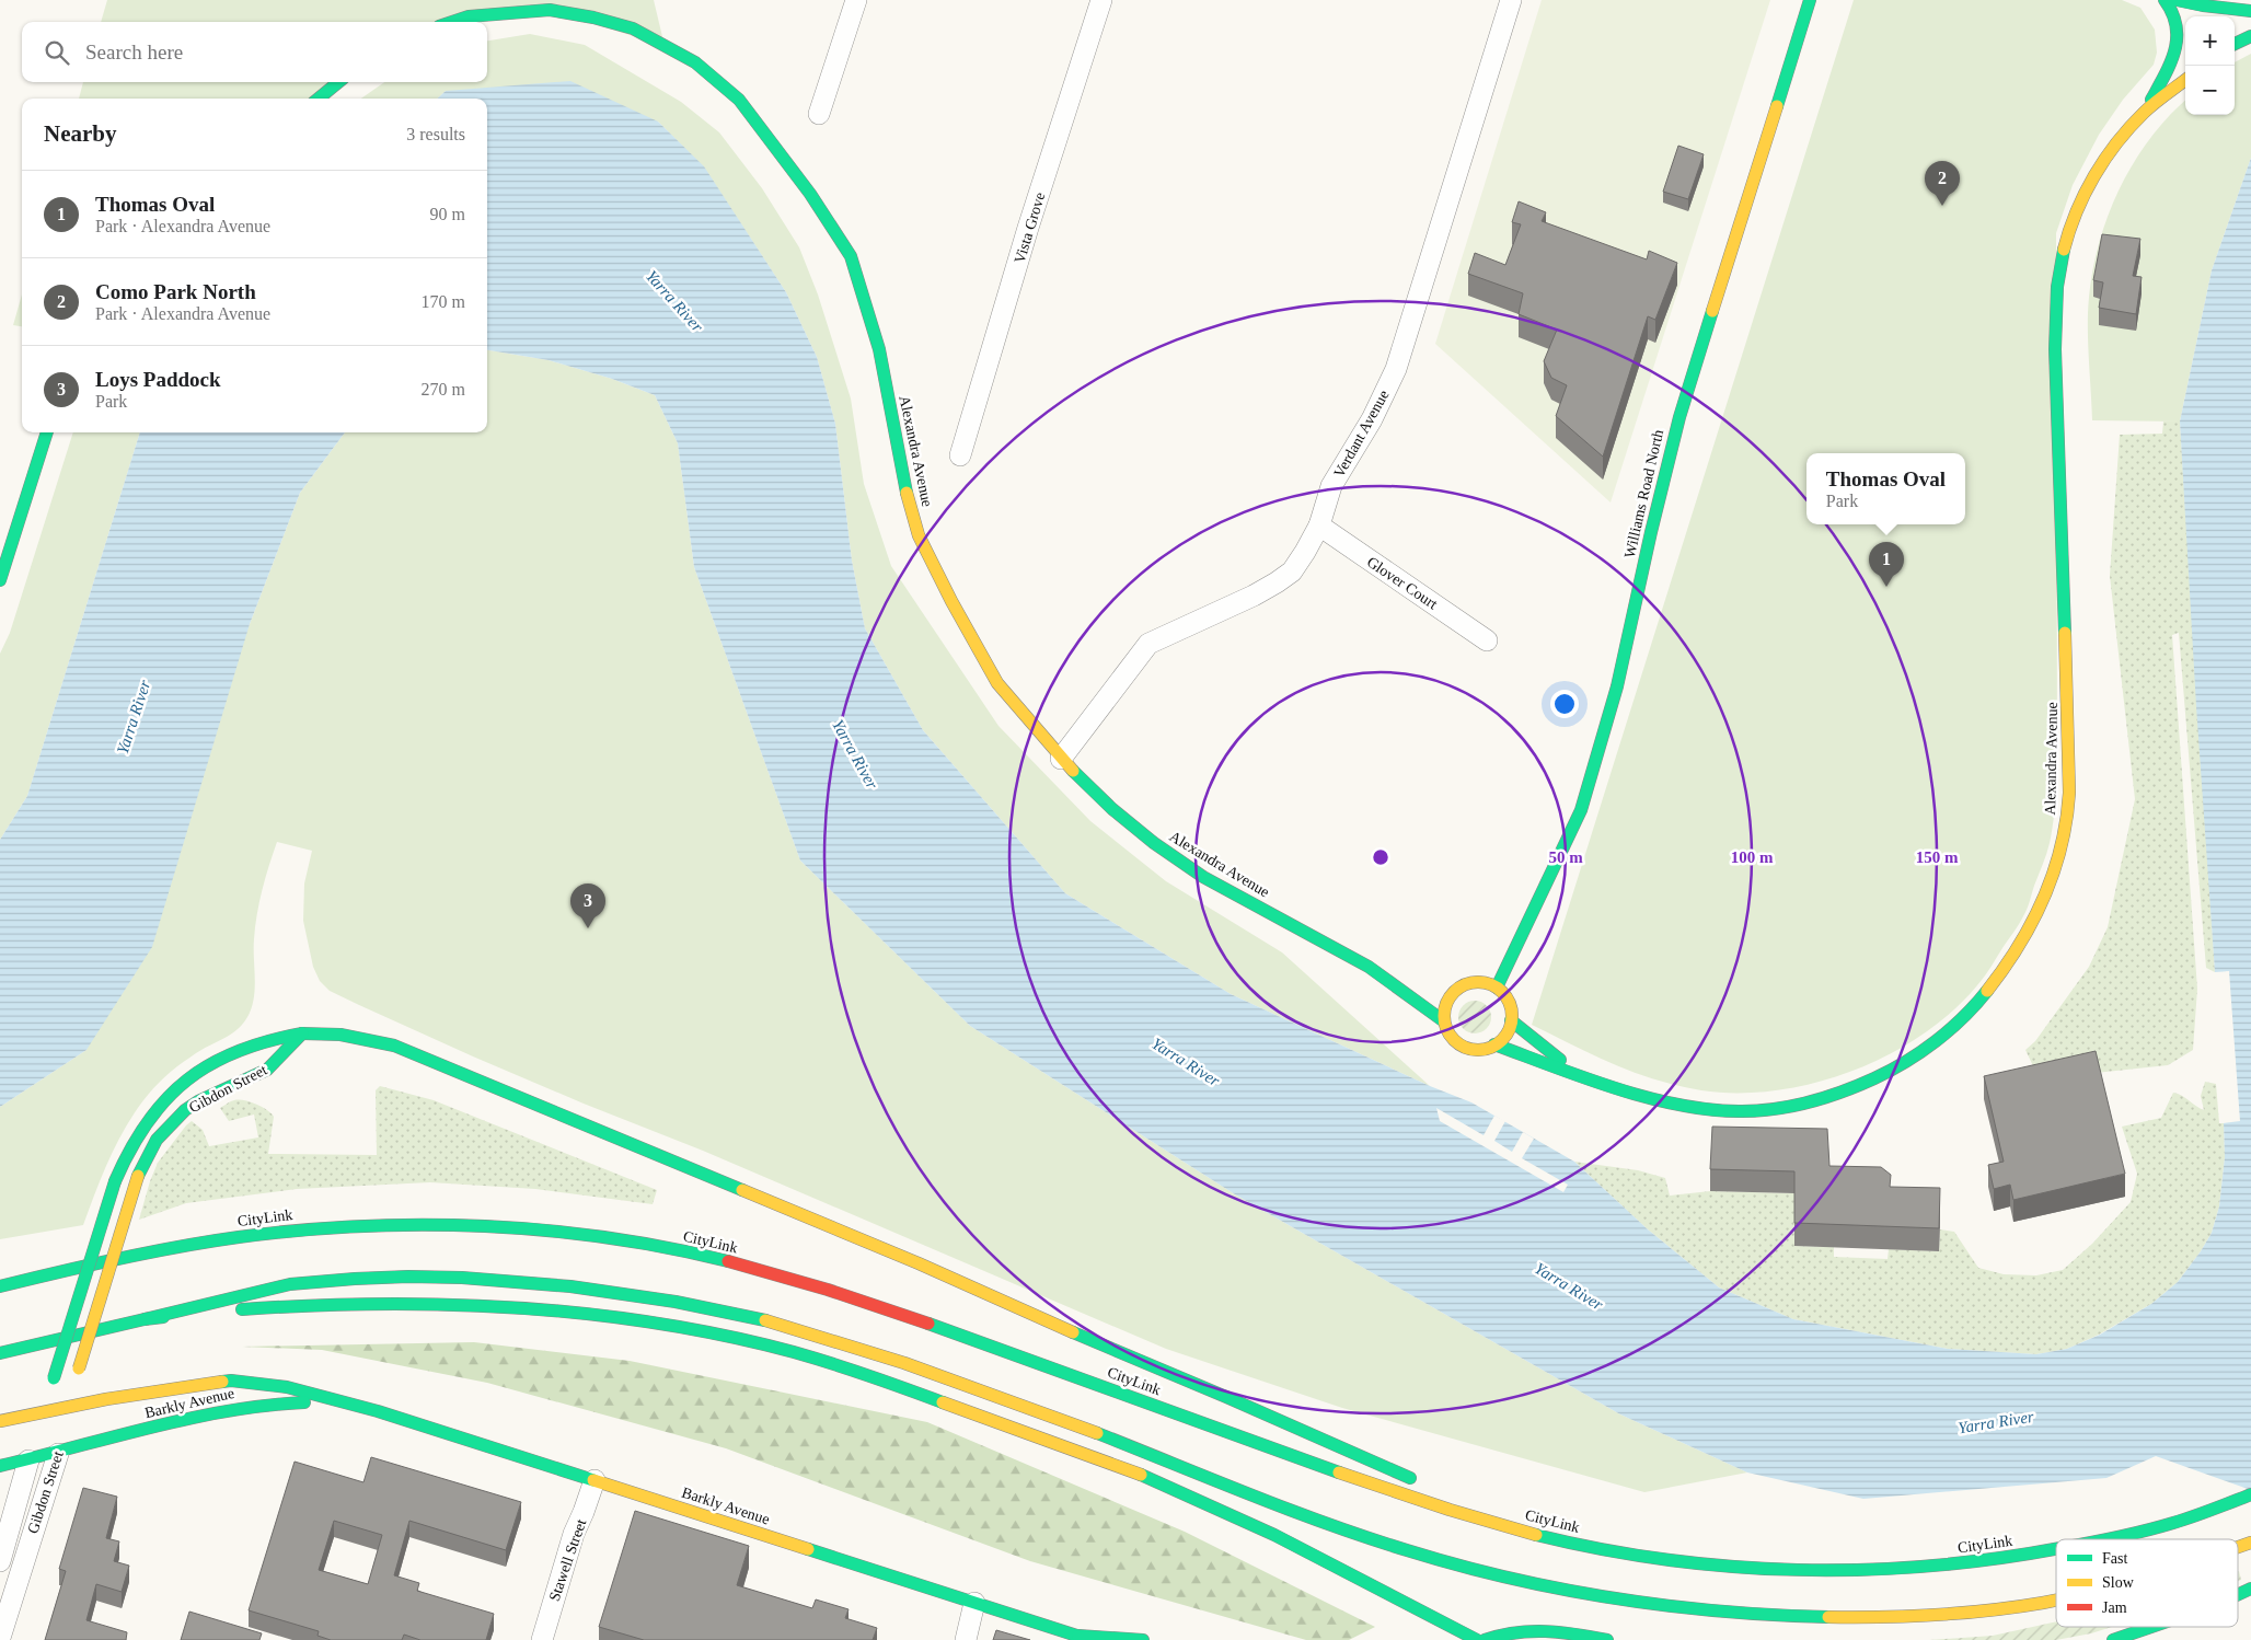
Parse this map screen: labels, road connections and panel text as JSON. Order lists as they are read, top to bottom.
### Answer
{
  "streets": {
    "main road": [
      "Alexandra Avenue",
      "Williams Road North",
      "Gibdon Street",
      "CityLink",
      "Barkly Avenue"
    ],
    "street": [
      "Vista Grove",
      "Verdant Avenue",
      "Glover Court",
      "Stawell Street"
    ]
  },
  "crossings": [
    ["Verdant Avenue", "Alexandra Avenue"],
    ["Verdant Avenue", "Glover Court"],
    ["Alexandra Avenue", "Williams Road North"],
    ["Gibdon Street", "Barkly Avenue"],
    ["Barkly Avenue", "Stawell Street"]
  ],
  "water": ["Yarra River"],
  "legend": ["Fast", "Slow", "Jam"],
  "page": {
    "map_buttons": ["+", "−"],
    "search": "Search here",
    "heading": ["Nearby", "3 results"],
    "pins": ["2", "1", "3"],
    "list": [
      {
        "mark": "1",
        "name": "Thomas Oval",
        "note": "Park · Alexandra Avenue",
        "value": "90 m"
      },
      {
        "mark": "2",
        "name": "Como Park North",
        "note": "Park · Alexandra Avenue",
        "value": "170 m"
      },
      {
        "mark": "3",
        "name": "Loys Paddock",
        "note": "Park",
        "value": "270 m"
      }
    ],
    "popup": ["Thomas Oval", "Park"]
  },
  "rings": ["50 m", "100 m", "150 m"]
}
